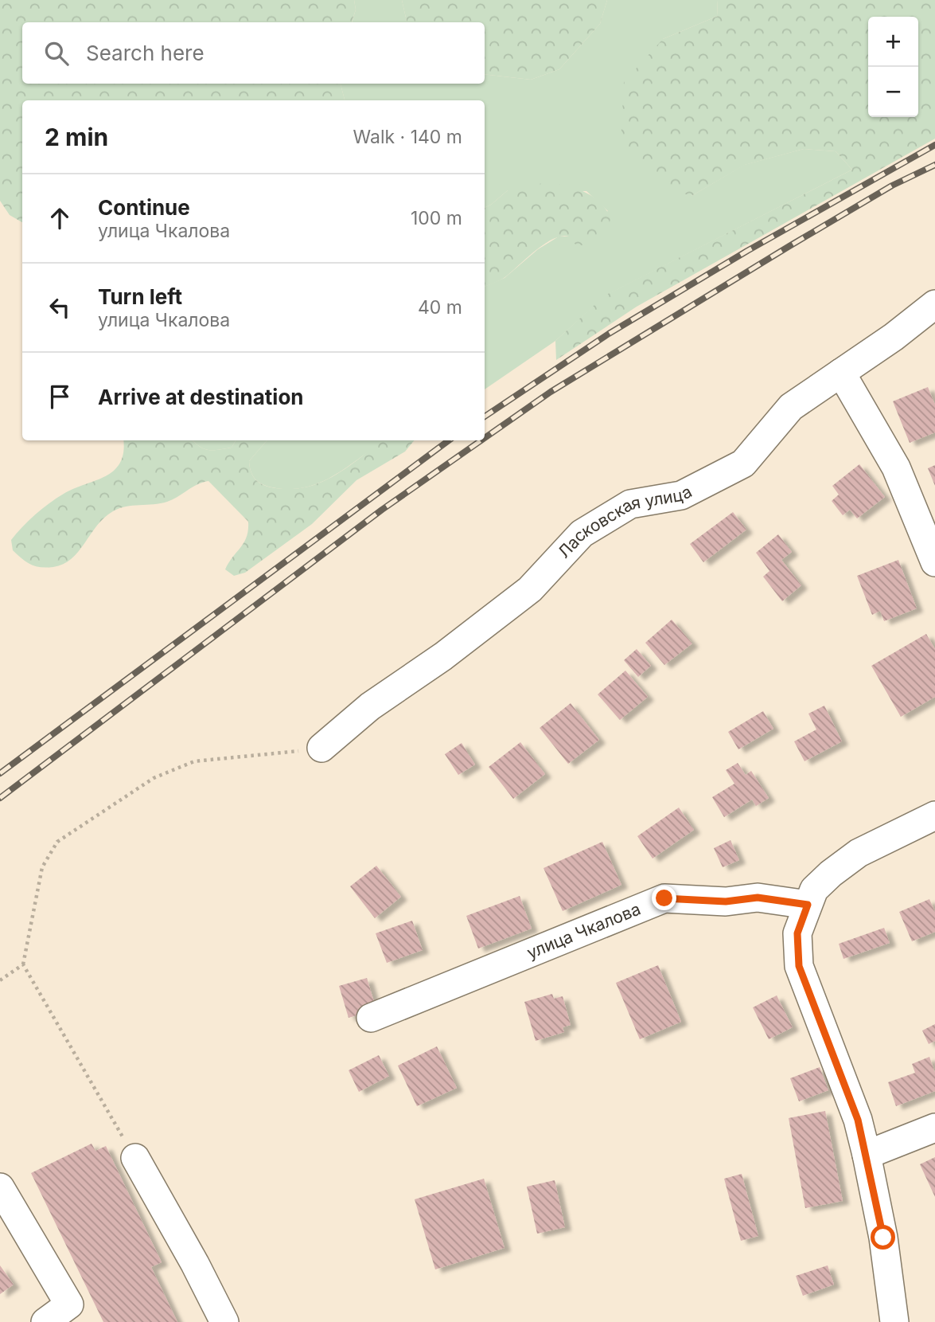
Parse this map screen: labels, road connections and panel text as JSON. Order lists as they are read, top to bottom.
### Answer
{
  "streets": {
    "street": ["Ласковская улица", "улица Чкалова"]
  },
  "page": {
    "map_buttons": ["+", "−"],
    "search": "Search here",
    "heading": ["2 min", "Walk · 140 m"],
    "list": [
      ["Continue", "улица Чкалова", "100 m"],
      ["Turn left", "улица Чкалова", "40 m"],
      "Arrive at destination"
    ]
  }
}
